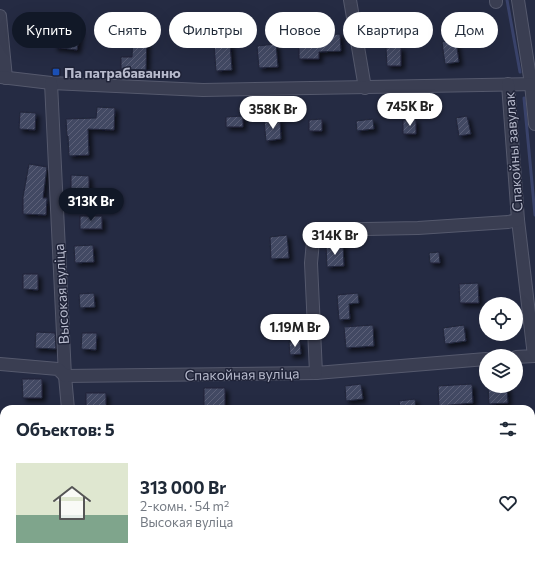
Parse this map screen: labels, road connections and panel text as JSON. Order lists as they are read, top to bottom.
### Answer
{
  "streets": {
    "street": ["Спакойны завулак", "Высокая вуліца", "Спакойная вуліца"]
  },
  "crossings": [
    ["Спакойны завулак", "Спакойная вуліца"],
    ["Высокая вуліца", "Спакойная вуліца"]
  ],
  "places": {
    "transit": ["Па патрабаванню"]
  },
  "page": {
    "chip": [
      "Купить",
      "Снять",
      "Фильтры",
      "Новое",
      "Квартира",
      "Дом"
    ],
    "price": [
      "745K Br",
      "358K Br",
      "313K Br",
      "314K Br",
      "1.19M Br"
    ],
    "heading": "Объектов: 5",
    "list": [
      {
        "name": "313 000 Br",
        "note": "2-комн. · 54 m² · Высокая вуліца"
      }
    ]
  }
}
